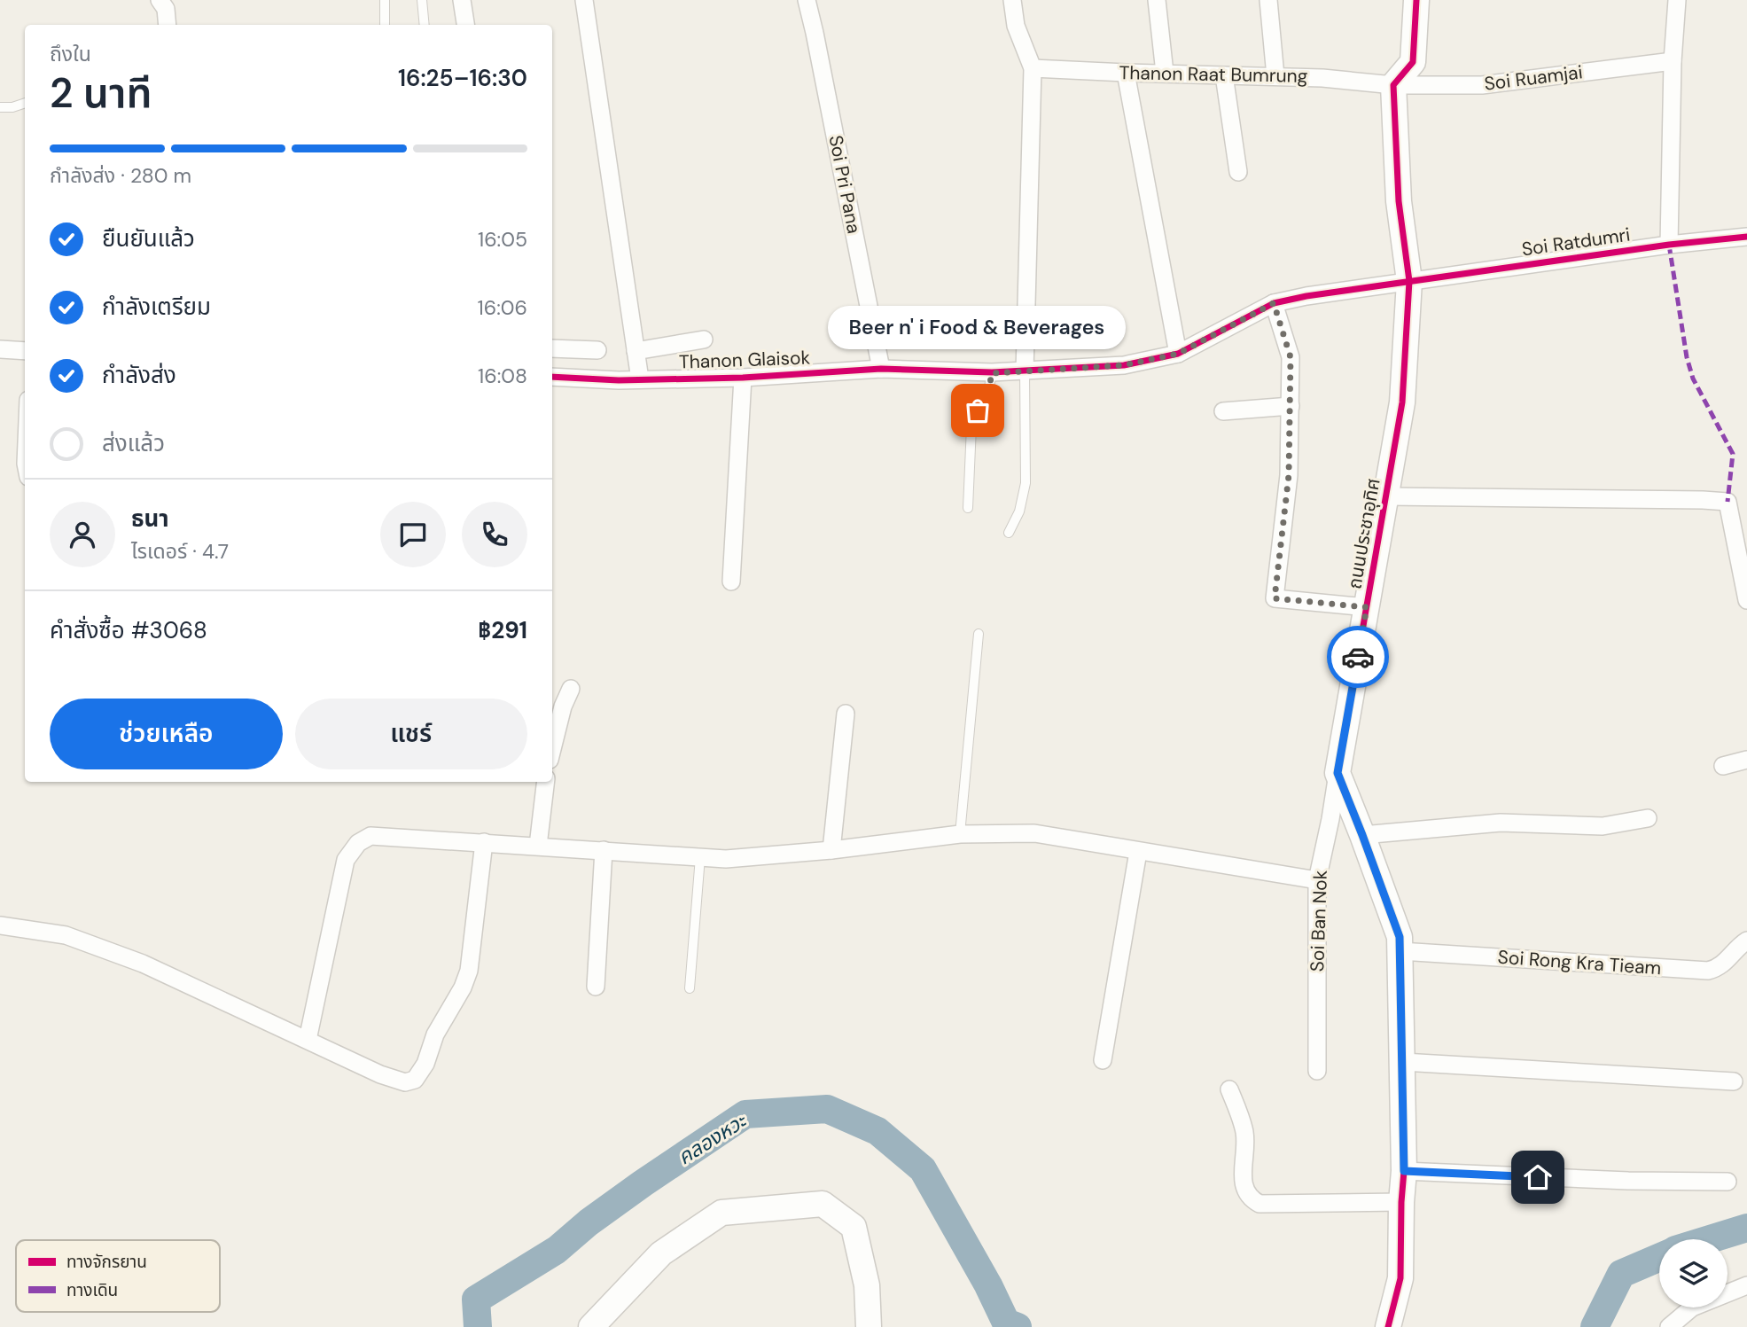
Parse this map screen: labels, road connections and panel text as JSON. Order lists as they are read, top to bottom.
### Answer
{
  "streets": {
    "street": [
      "Thanon Raat Bumrung",
      "Soi Ruamjai",
      "Soi Pri Pana",
      "Soi Ratdumri",
      "Thanon Glaisok",
      "ถนนประชาอุทิศ",
      "Soi Ban Nok",
      "Soi Rong Kra Tieam"
    ]
  },
  "crossings": [
    ["Thanon Raat Bumrung", "Soi Ruamjai"],
    ["Thanon Raat Bumrung", "ถนนประชาอุทิศ"],
    ["Soi Ruamjai", "ถนนประชาอุทิศ"],
    ["Soi Pri Pana", "Thanon Glaisok"],
    ["Soi Ratdumri", "Thanon Glaisok"],
    ["Soi Ratdumri", "ถนนประชาอุทิศ"],
    ["Thanon Glaisok", "ถนนประชาอุทิศ"],
    ["ถนนประชาอุทิศ", "Soi Ban Nok"]
  ],
  "water": ["คลองหวะ"],
  "places": ["Beer n' i Food & Beverages"],
  "legend": ["ทางจักรยาน", "ทางเดิน"],
  "page": {
    "heading": ["2 นาที", "ถึงใน", "16:25–16:30"],
    "panel": [
      "ธนา",
      "ไรเดอร์ · 4.7",
      "คำสั่งซื้อ #3068",
      "฿291"
    ],
    "bar": "กำลังส่ง · 280 m",
    "list": [
      ["ยืนยันแล้ว", "16:05"],
      ["กำลังเตรียม", "16:06"],
      ["กำลังส่ง", "16:08"],
      "ส่งแล้ว"
    ],
    "bubble": "Beer n' i Food & Beverages",
    "buttons": ["ช่วยเหลือ", "แชร์"]
  }
}
